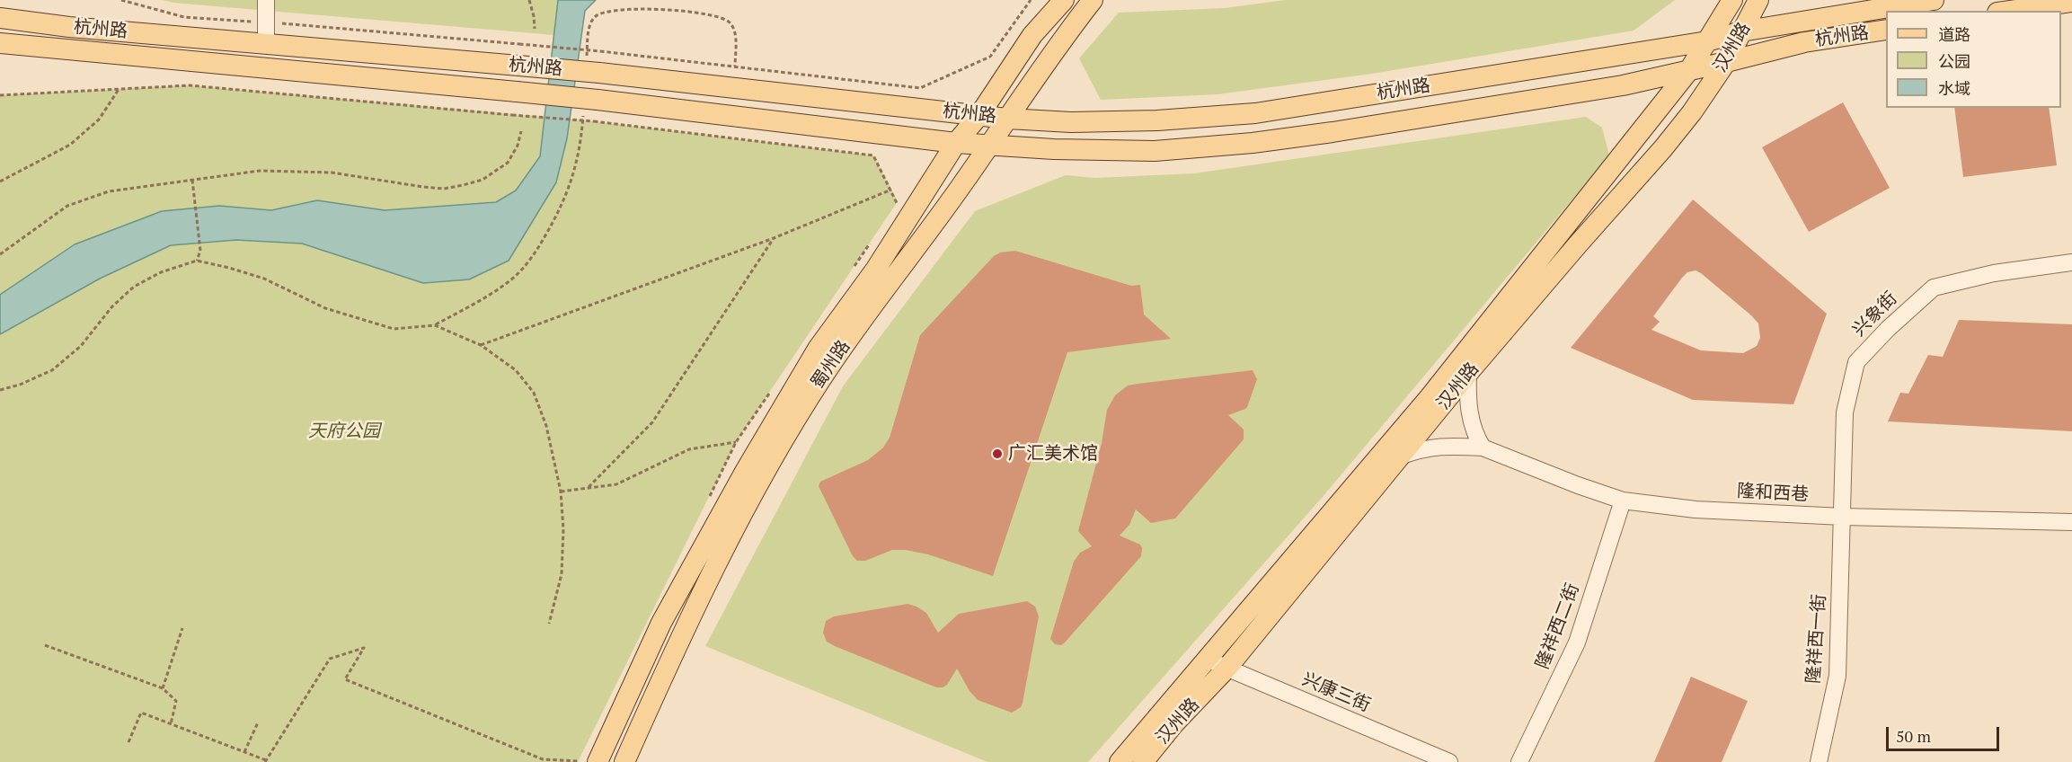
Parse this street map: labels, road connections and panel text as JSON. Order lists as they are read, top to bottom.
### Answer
{
  "streets": {
    "main road": ["杭州路", "汉州路", "蜀州路"],
    "street": [
      "兴象街",
      "隆和西巷",
      "隆祥西二街",
      "隆祥西一街",
      "兴康三街"
    ]
  },
  "crossings": [
    ["杭州路", "汉州路"],
    ["杭州路", "蜀州路"],
    ["汉州路", "隆和西巷"],
    ["汉州路", "兴康三街"],
    ["兴象街", "隆和西巷"],
    ["兴象街", "隆祥西一街"],
    ["隆和西巷", "隆祥西二街"],
    ["隆和西巷", "隆祥西一街"]
  ],
  "parks": ["天府公园"],
  "places": ["广汇美术馆"],
  "legend": ["道路", "公园", "水域"],
  "scale_bar": "50 m"
}
